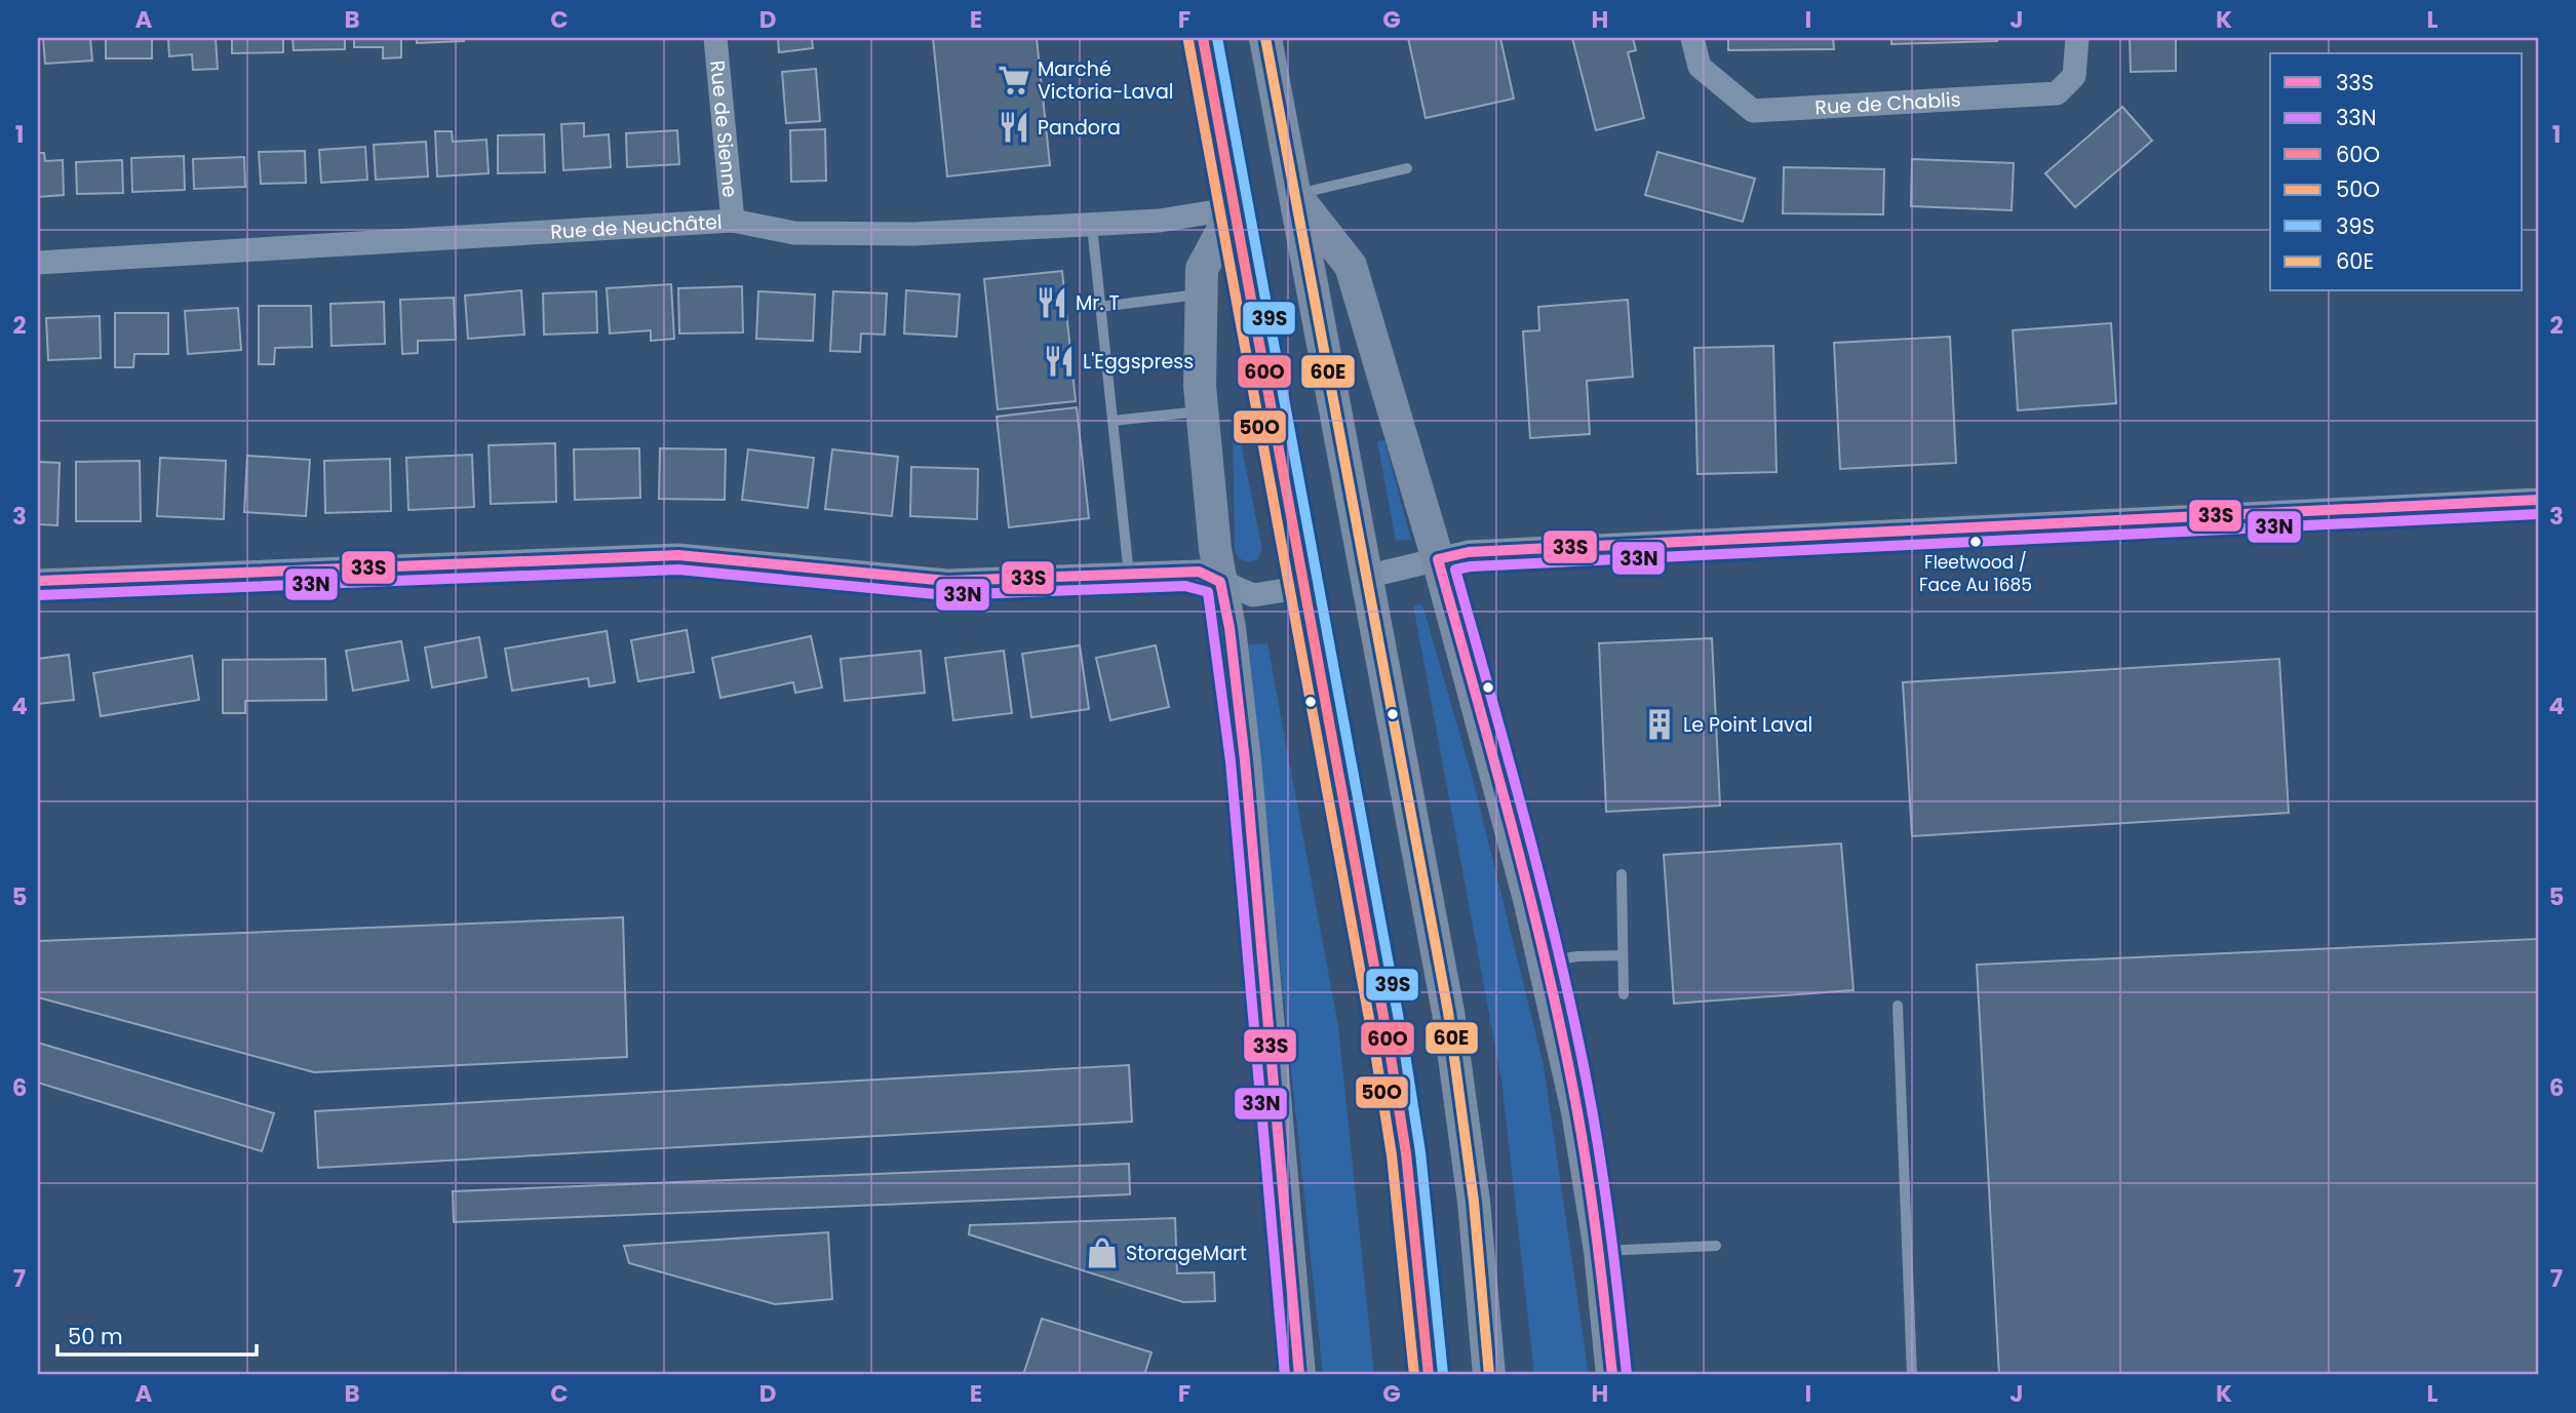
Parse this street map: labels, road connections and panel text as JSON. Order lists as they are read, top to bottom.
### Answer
{
  "streets": {
    "street": ["Rue de Chablis", "Rue de Sienne", "Rue de Neuchâtel"]
  },
  "crossings": [
    ["Rue de Sienne", "Rue de Neuchâtel"]
  ],
  "places": {
    "supermarket": ["Marché Victoria-Laval"],
    "restaurant": ["Pandora", "Mr. T", "L'Eggspress"],
    "other": ["Fleetwood / Face Au 1685"],
    "building": ["Le Point Laval"],
    "shop": ["StorageMart"]
  },
  "lines": [
    "transit line 60O",
    "transit line 39S",
    "transit line 60E",
    "transit line 50O",
    "transit line 33S",
    "transit line 33N"
  ],
  "legend": [
    "33S",
    "33N",
    "60O",
    "50O",
    "39S",
    "60E"
  ],
  "scale_bar": "50 m",
  "grid": {
    "columns": [
      "A",
      "B",
      "C",
      "D",
      "E",
      "F",
      "G",
      "H",
      "I",
      "J",
      "K",
      "L"
    ],
    "rows": [
      "1",
      "2",
      "3",
      "4",
      "5",
      "6",
      "7"
    ]
  }
}
